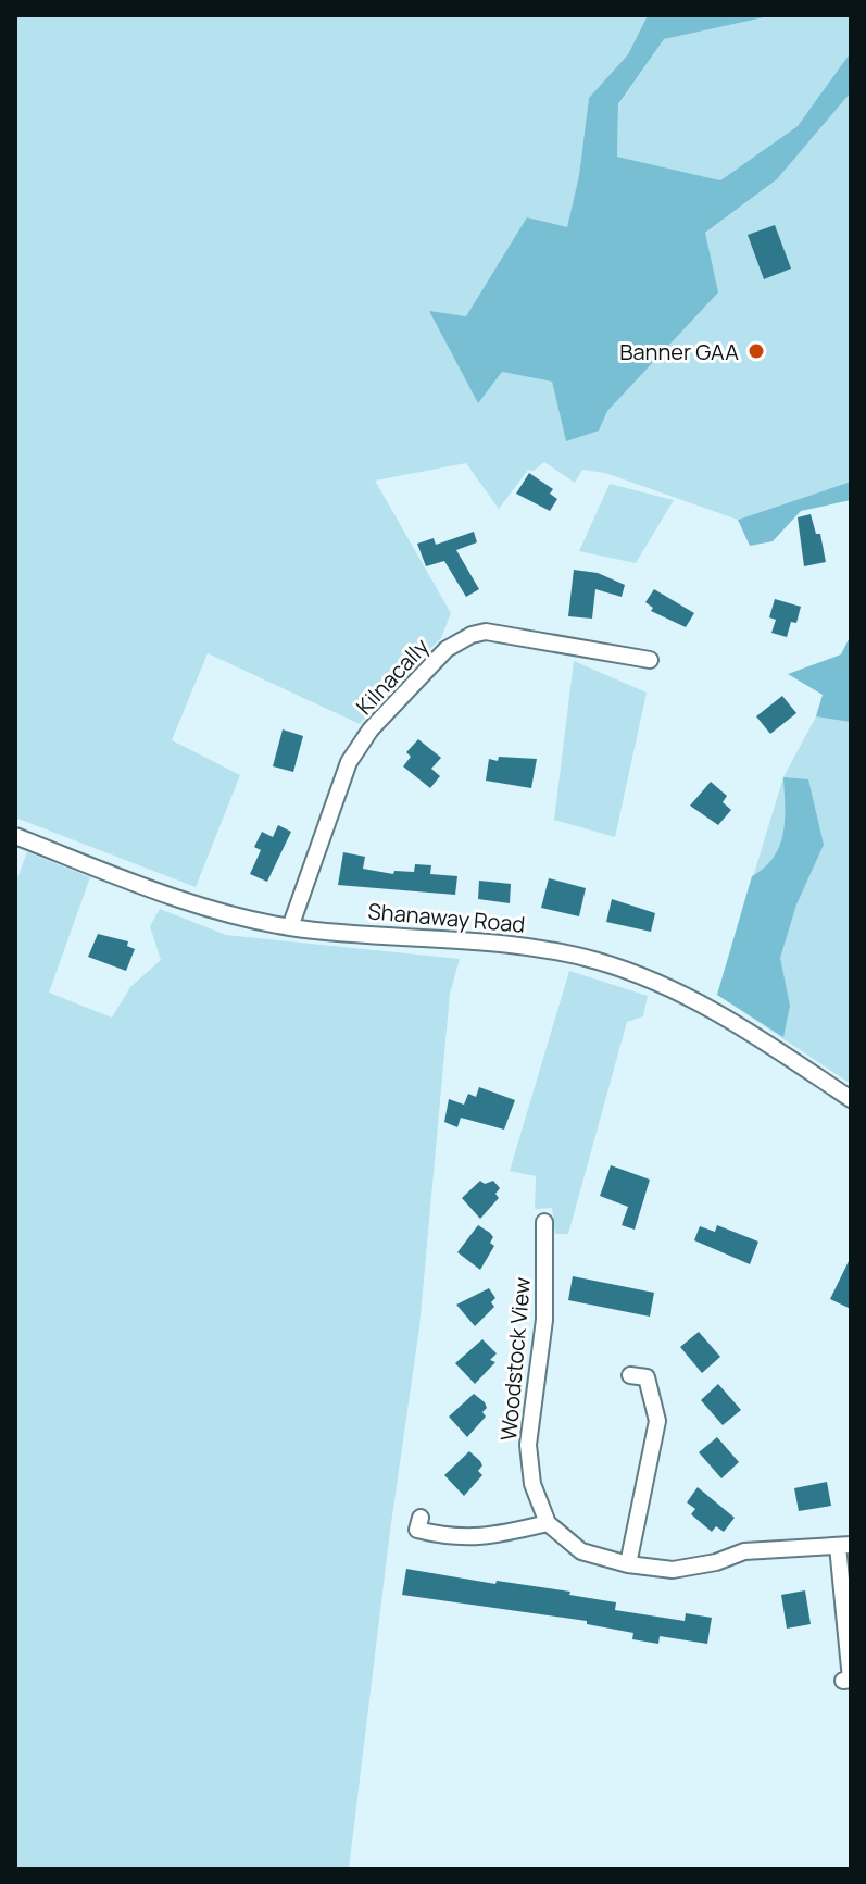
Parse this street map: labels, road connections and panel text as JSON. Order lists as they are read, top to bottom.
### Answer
{
  "streets": {
    "street": ["Kilnacally", "Shanaway Road", "Woodstock View"]
  },
  "crossings": [
    ["Kilnacally", "Shanaway Road"]
  ],
  "places": ["Banner GAA"]
}
